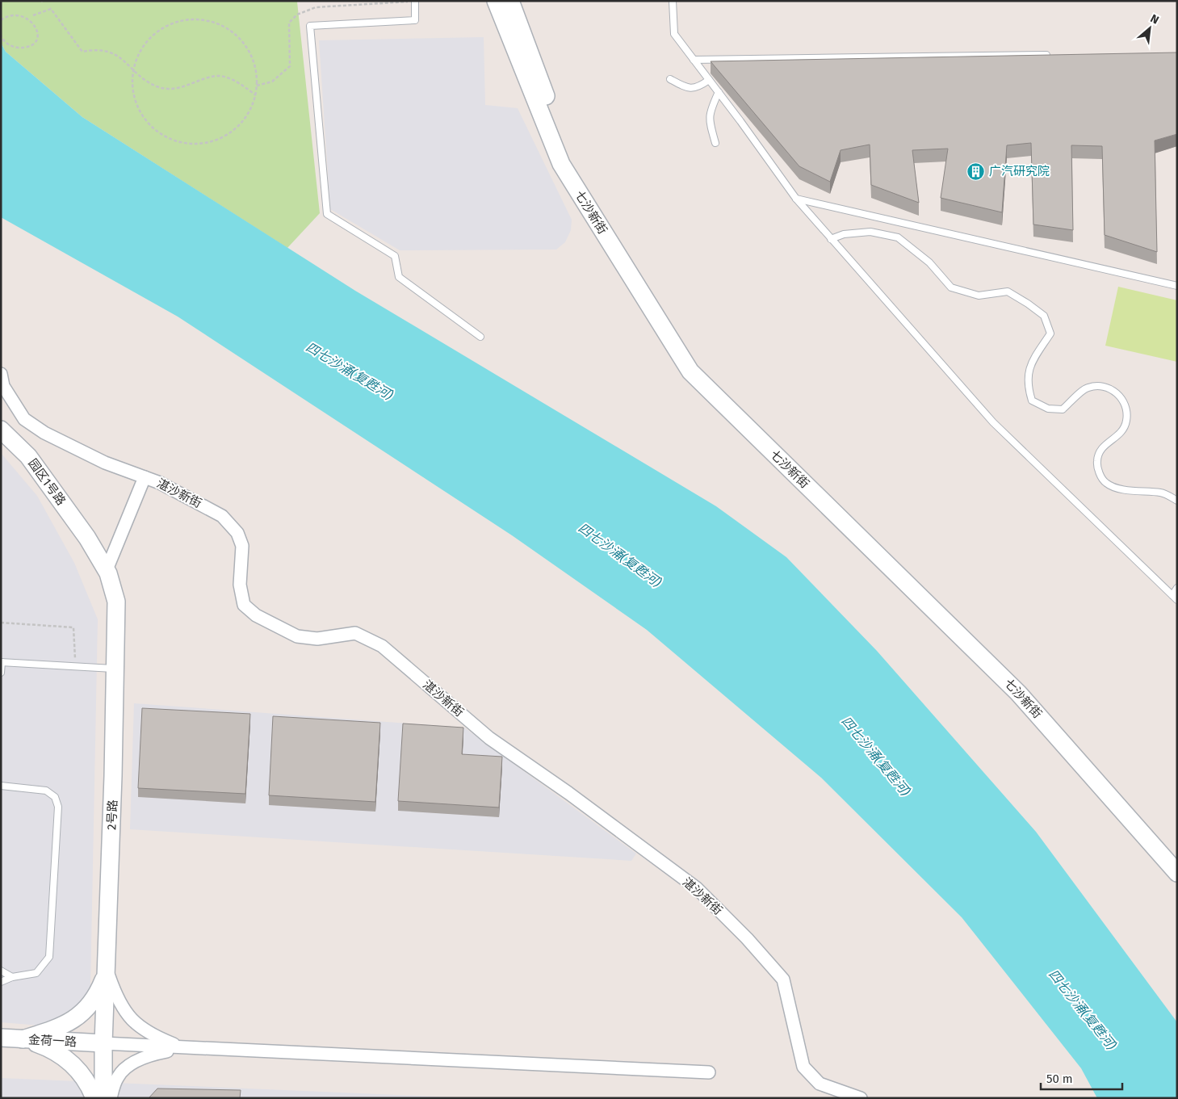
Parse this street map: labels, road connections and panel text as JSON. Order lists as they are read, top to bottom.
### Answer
{
  "streets": {
    "street": [
      "七沙新街",
      "园区1号路",
      "湛沙新街",
      "2号路",
      "金荷一路"
    ]
  },
  "crossings": [
    ["园区1号路", "2号路"],
    ["2号路", "金荷一路"]
  ],
  "water": ["四七沙涌(复甦河)"],
  "places": {
    "building": ["广汽研究院"]
  },
  "scale_bar": "50 m",
  "north": "top right"
}
